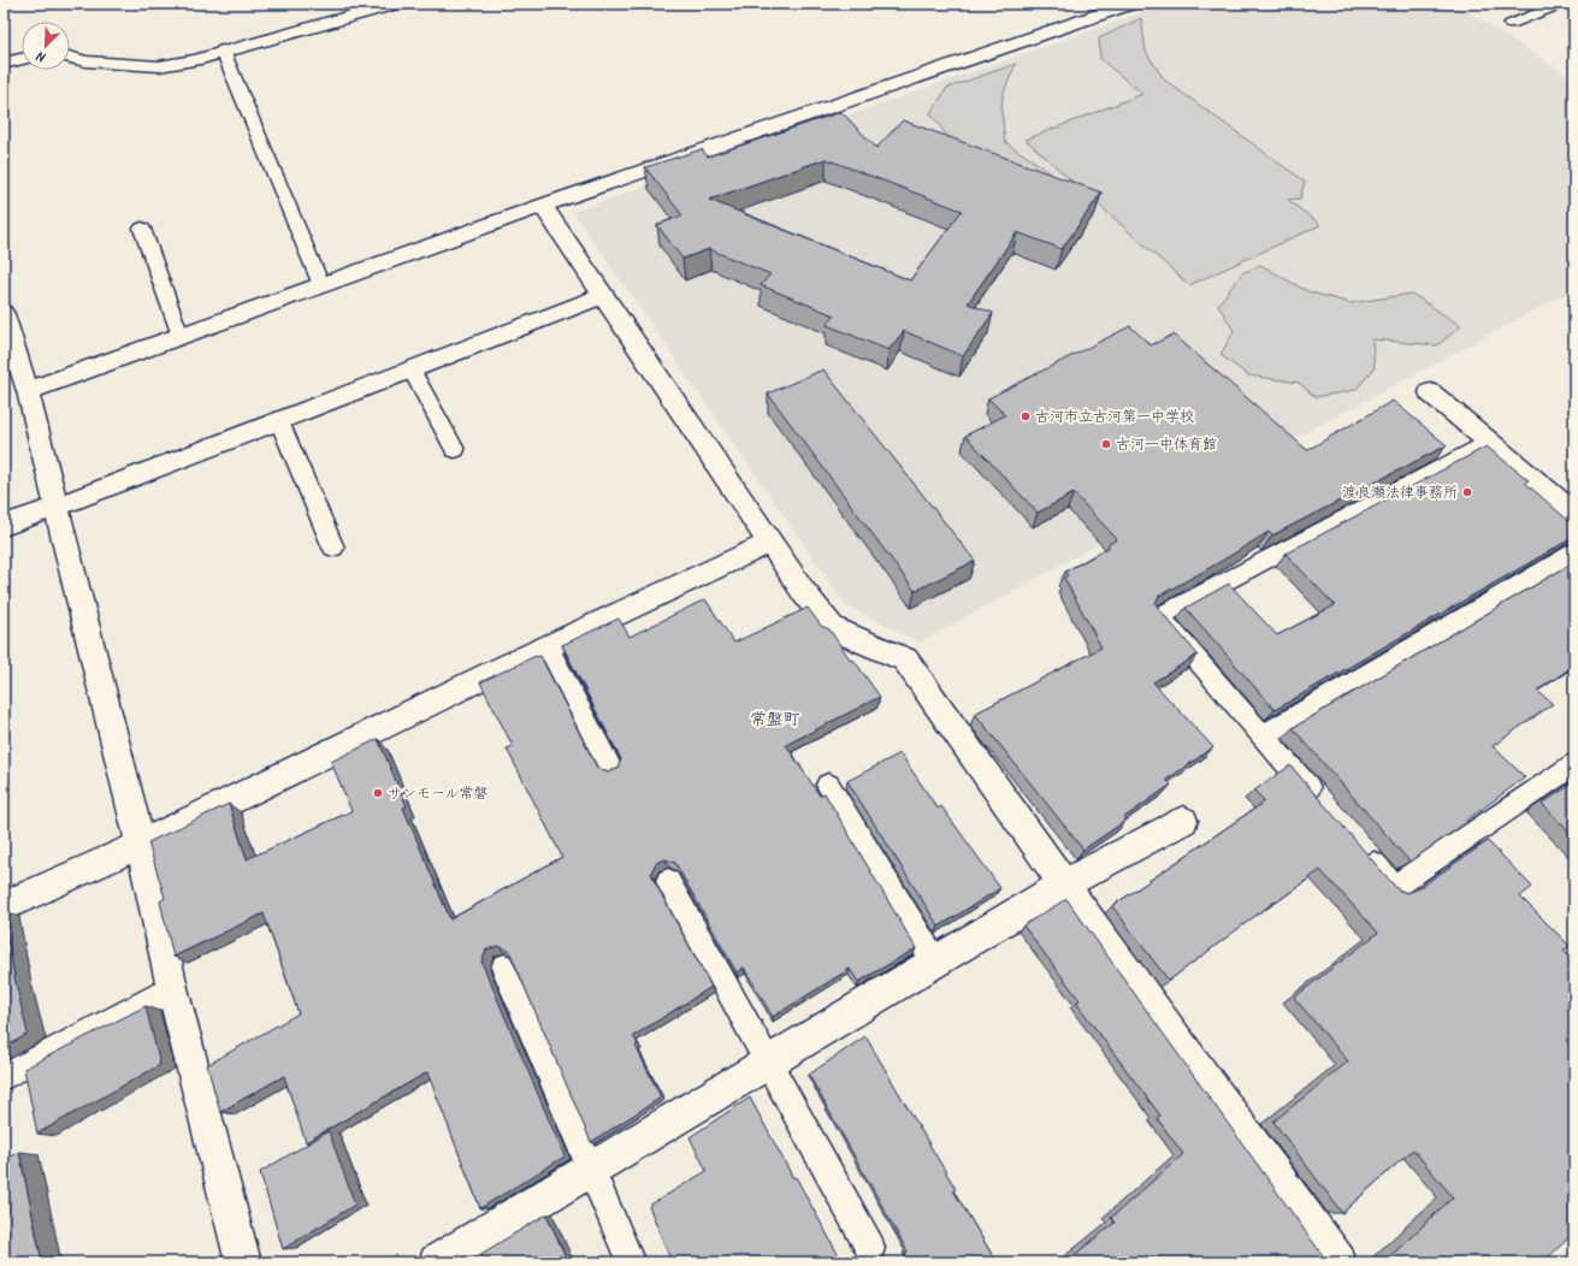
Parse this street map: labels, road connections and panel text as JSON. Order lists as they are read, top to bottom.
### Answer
{
  "districts": ["常盤町"],
  "places": [
    "古河市立古河第一中学校",
    "古河一中体育館",
    "渡良瀬法律事務所",
    "サンモール常磐"
  ],
  "north": "bottom left"
}
